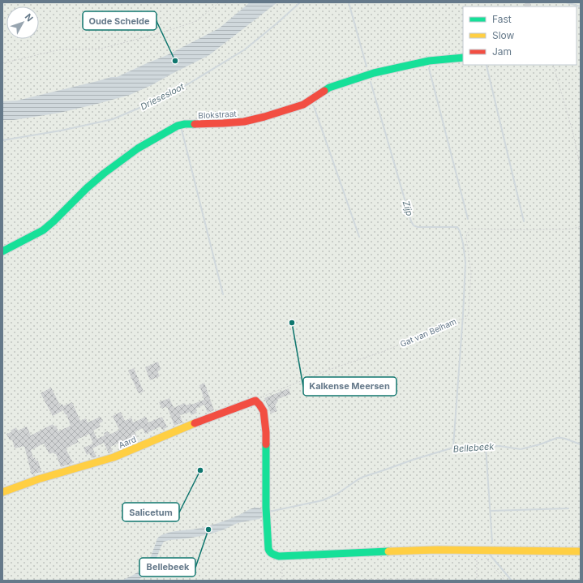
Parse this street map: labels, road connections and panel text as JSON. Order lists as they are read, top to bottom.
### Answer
{
  "streets": {
    "street": ["Blokstraat", "Aard"],
    "path": ["Gat van Belham"]
  },
  "crossings": [
    ["Gat van Belham", "Aard"]
  ],
  "water": ["Driesesloot", "Zijp", "Bellebeek"],
  "places": [
    "Oude Schelde",
    "Kalkense Meersen",
    "Salicetum",
    "Bellebeek"
  ],
  "legend": ["Fast", "Slow", "Jam"],
  "north": "top right"
}
